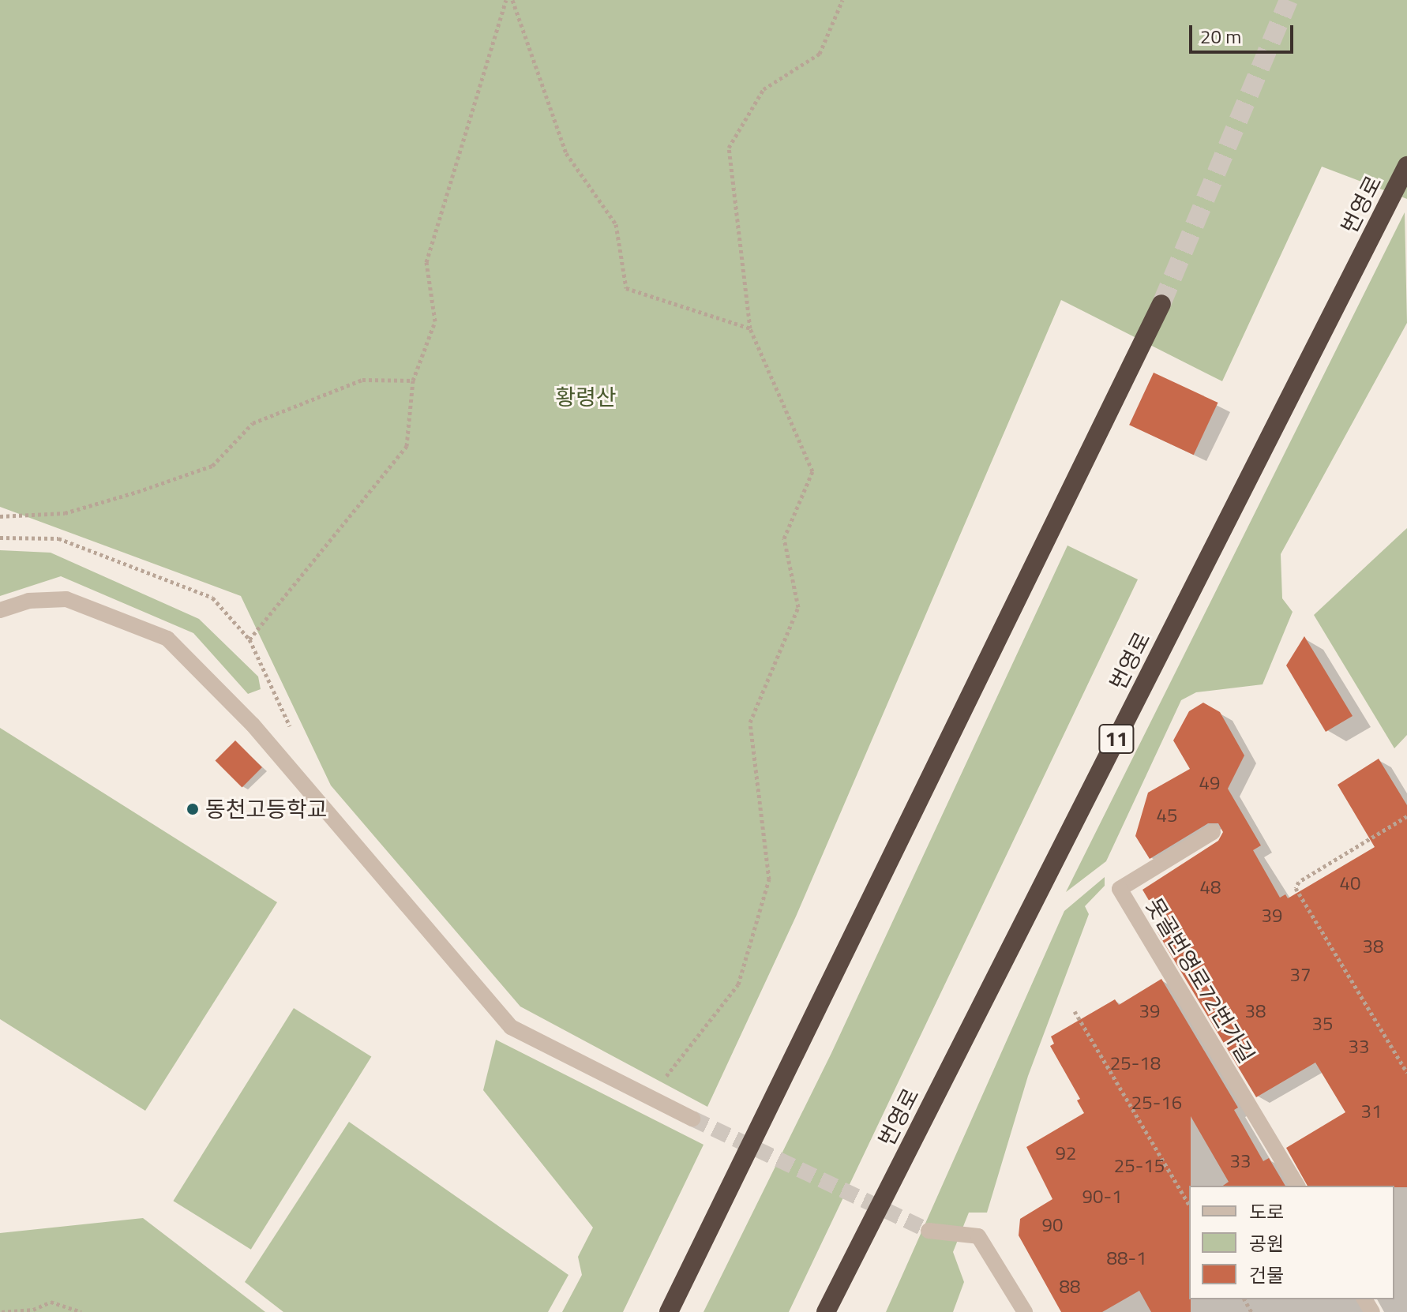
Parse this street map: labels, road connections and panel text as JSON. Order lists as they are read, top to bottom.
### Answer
{
  "streets": {
    "highway": ["번영로", "11"],
    "street": ["못골번영로72번가길"]
  },
  "parks": ["황령산"],
  "places": ["동천고등학교"],
  "house_numbers": [
    "49",
    "45",
    "40",
    "48",
    "39",
    "38",
    "37",
    "39",
    "38",
    "35",
    "33",
    "25-18",
    "25-16",
    "31",
    "92",
    "33",
    "25-15",
    "90-1",
    "90",
    "88-1",
    "88"
  ],
  "legend": ["도로", "공원", "건물"],
  "scale_bar": "20 m"
}
